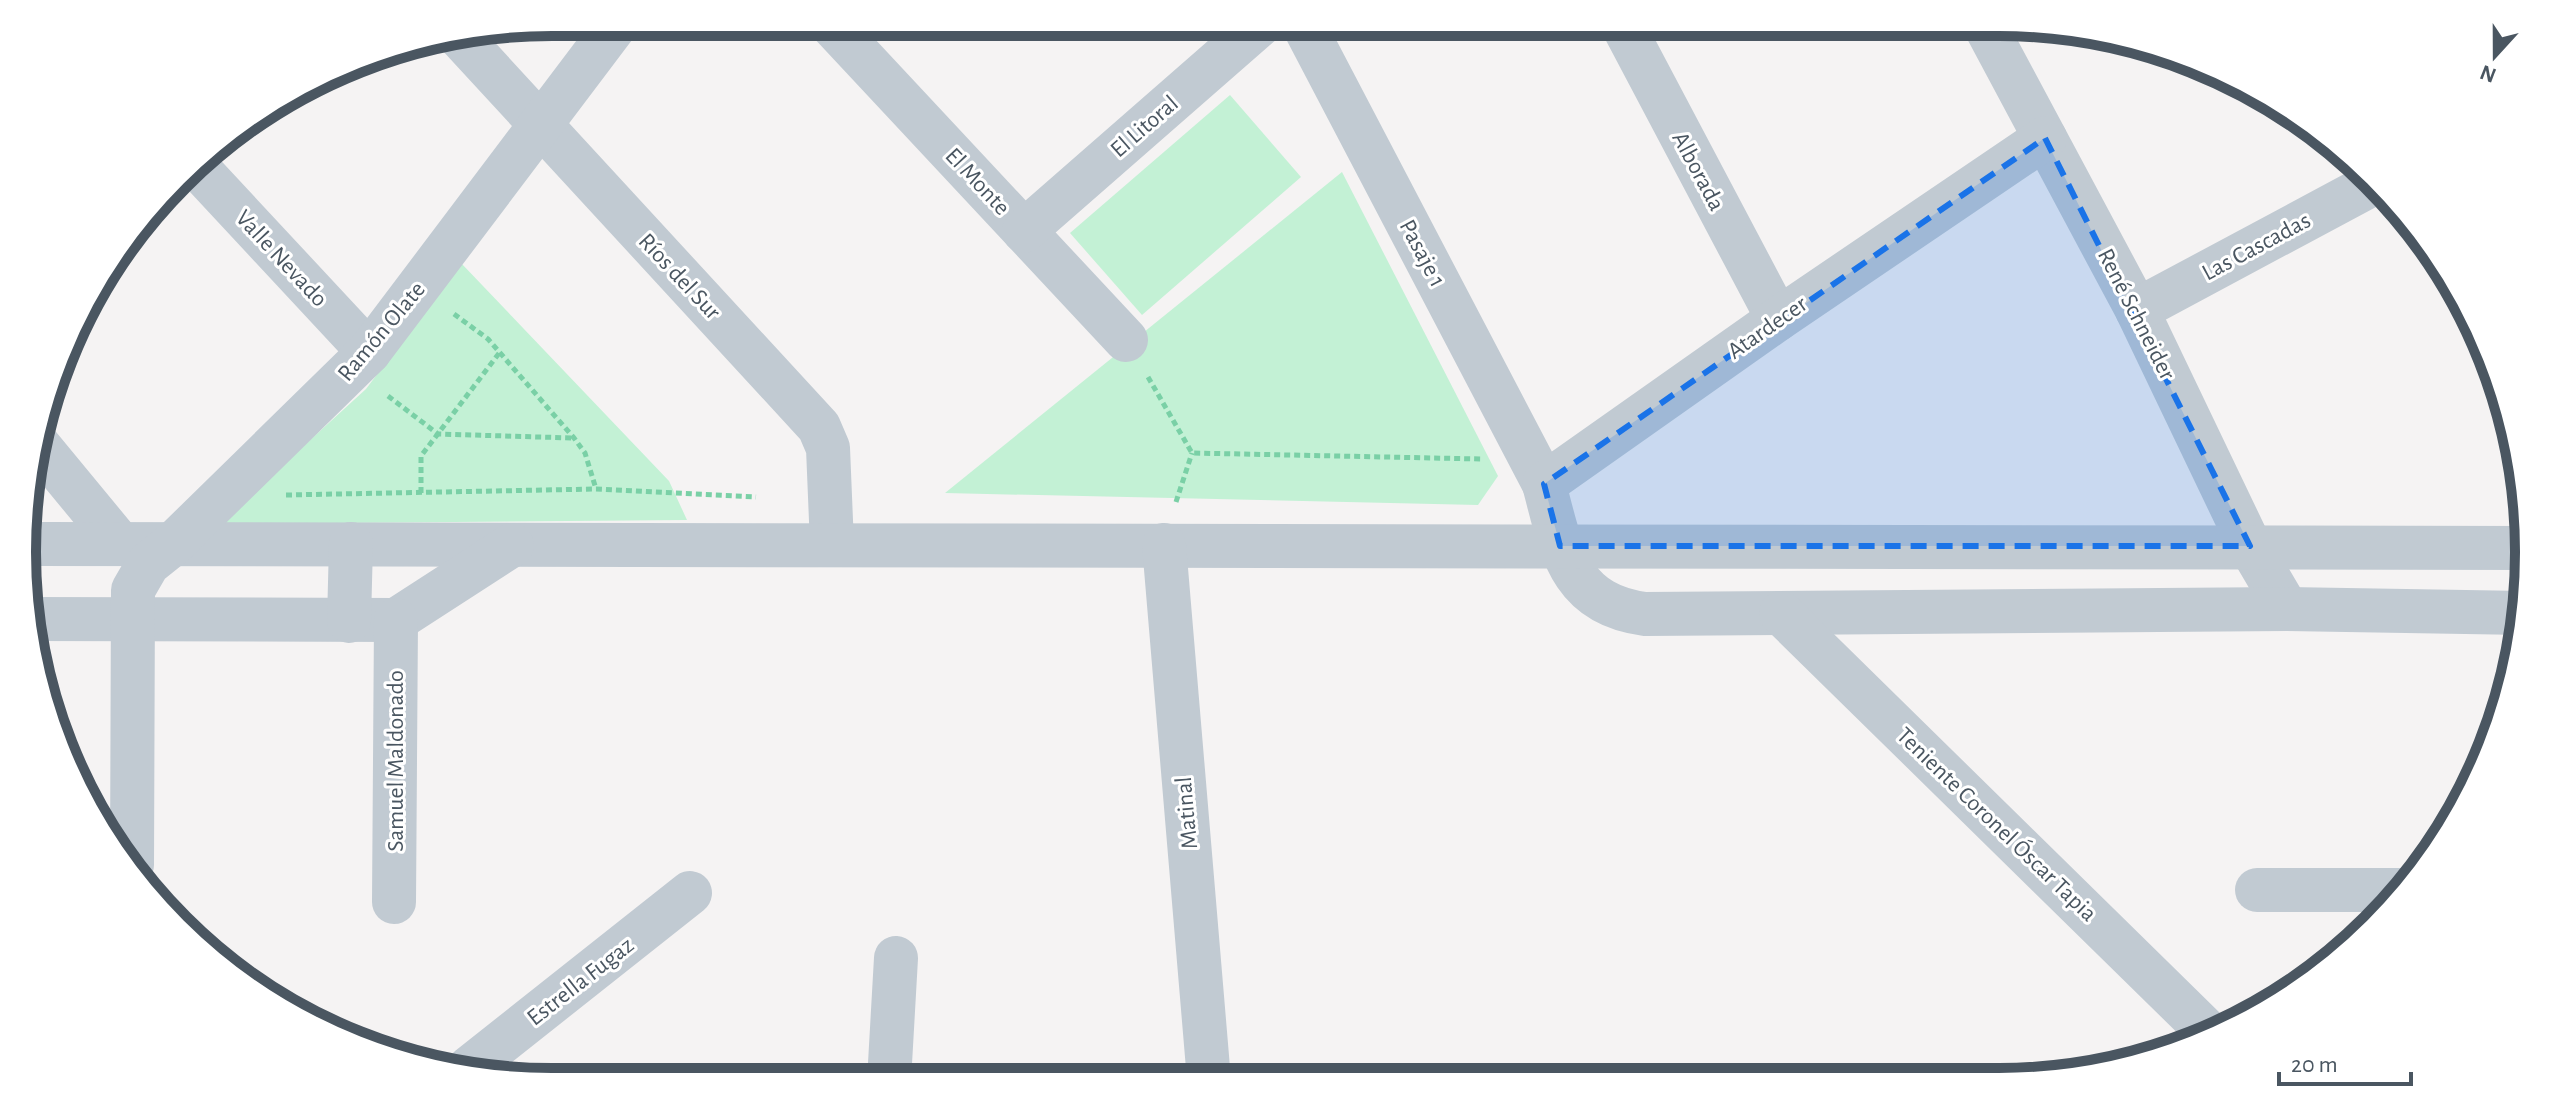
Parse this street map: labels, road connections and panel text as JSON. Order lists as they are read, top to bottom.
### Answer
{
  "streets": {
    "street": [
      "El Litoral",
      "Alborada",
      "El Monte",
      "Las Cascadas",
      "Pasaje 1",
      "Valle Nevado",
      "Ríos del Sur",
      "René Schneider",
      "Atardecer",
      "Ramón Olate",
      "Samuel Maldonado",
      "Matinal",
      "Teniente Coronel Óscar Tapia",
      "Estrella Fugaz"
    ]
  },
  "crossings": [
    ["El Litoral", "El Monte"],
    ["Alborada", "Atardecer"],
    ["Las Cascadas", "René Schneider"],
    ["Pasaje 1", "Atardecer"],
    ["Valle Nevado", "Ramón Olate"],
    ["Ríos del Sur", "Ramón Olate"],
    ["René Schneider", "Atardecer"]
  ],
  "scale_bar": "20 m",
  "north": "bottom"
}
